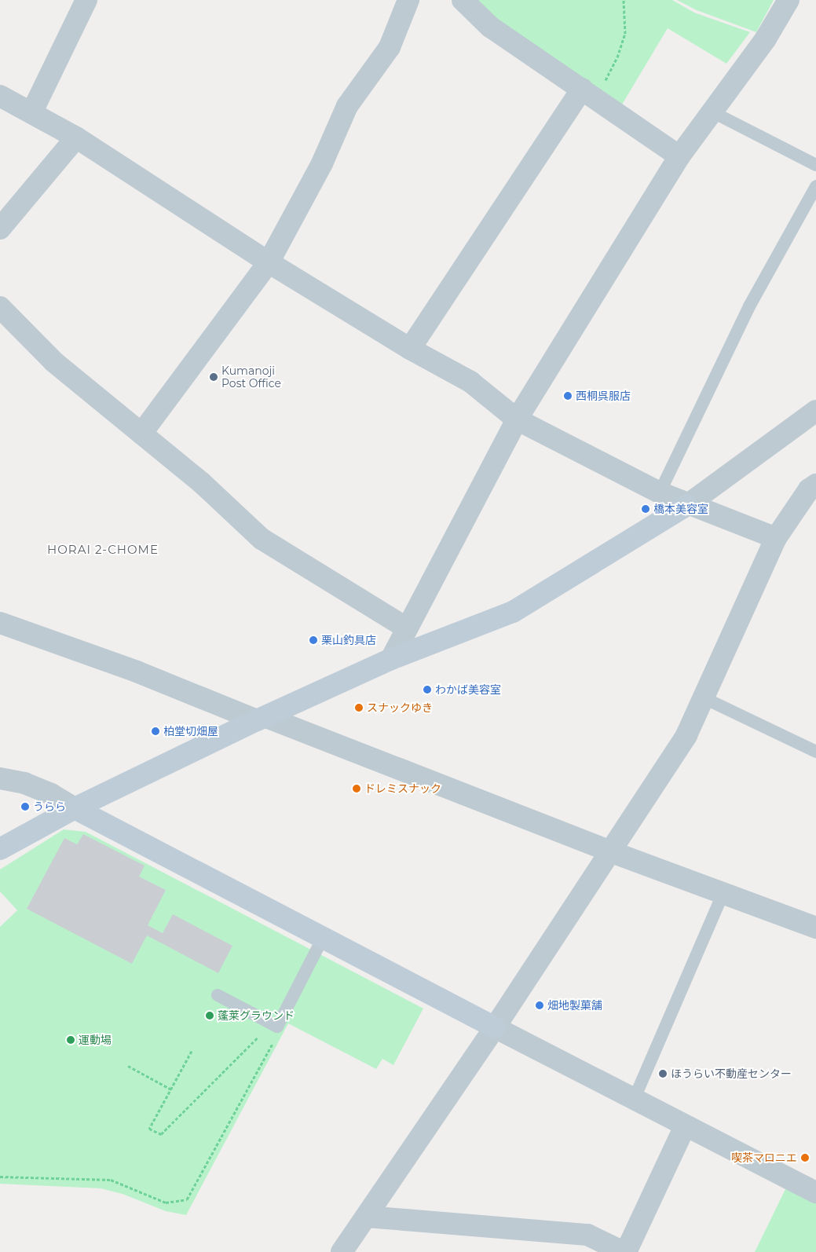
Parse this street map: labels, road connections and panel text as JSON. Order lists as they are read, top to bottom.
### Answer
{
  "districts": ["HORAI 2-CHOME"],
  "places": [
    "Kumanoji Post Office",
    "西桐呉服店",
    "橋本美容室",
    "栗山釣具店",
    "わかば美容室",
    "スナックゆき",
    "柏堂切畑屋",
    "ドレミスナック",
    "うらら",
    "畑地製菓舗",
    "蓬莱グラウンド",
    "運動場",
    "ほうらい不動産センター",
    "喫茶マロニエ"
  ]
}
